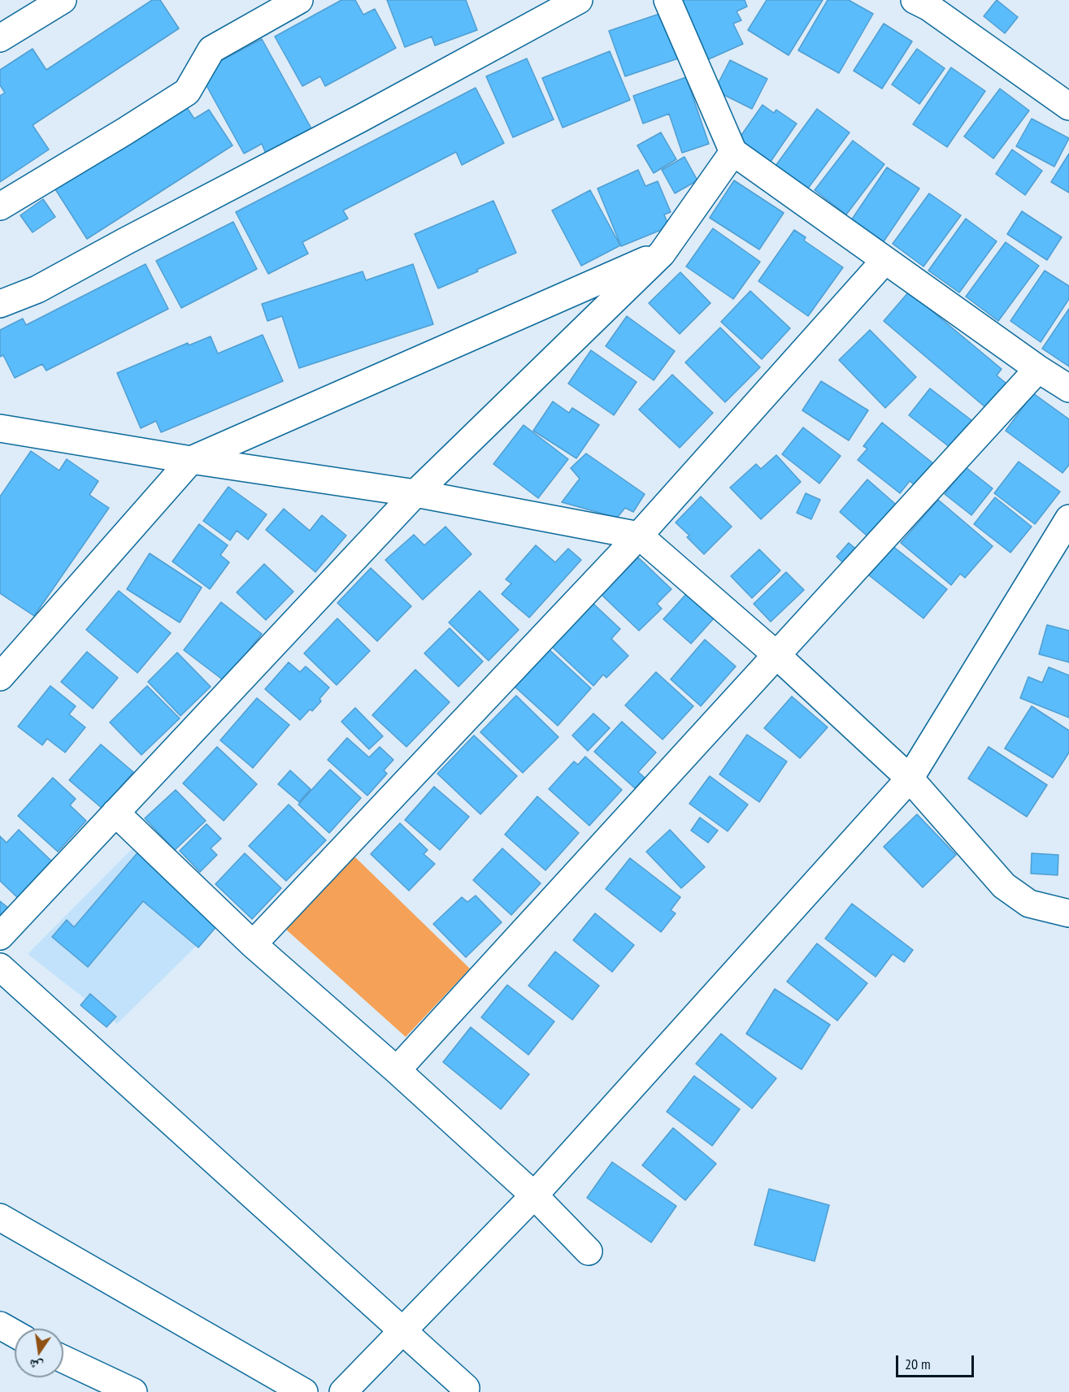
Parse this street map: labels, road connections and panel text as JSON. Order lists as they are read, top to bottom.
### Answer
{
  "scale_bar": "20 m",
  "north": "bottom"
}
